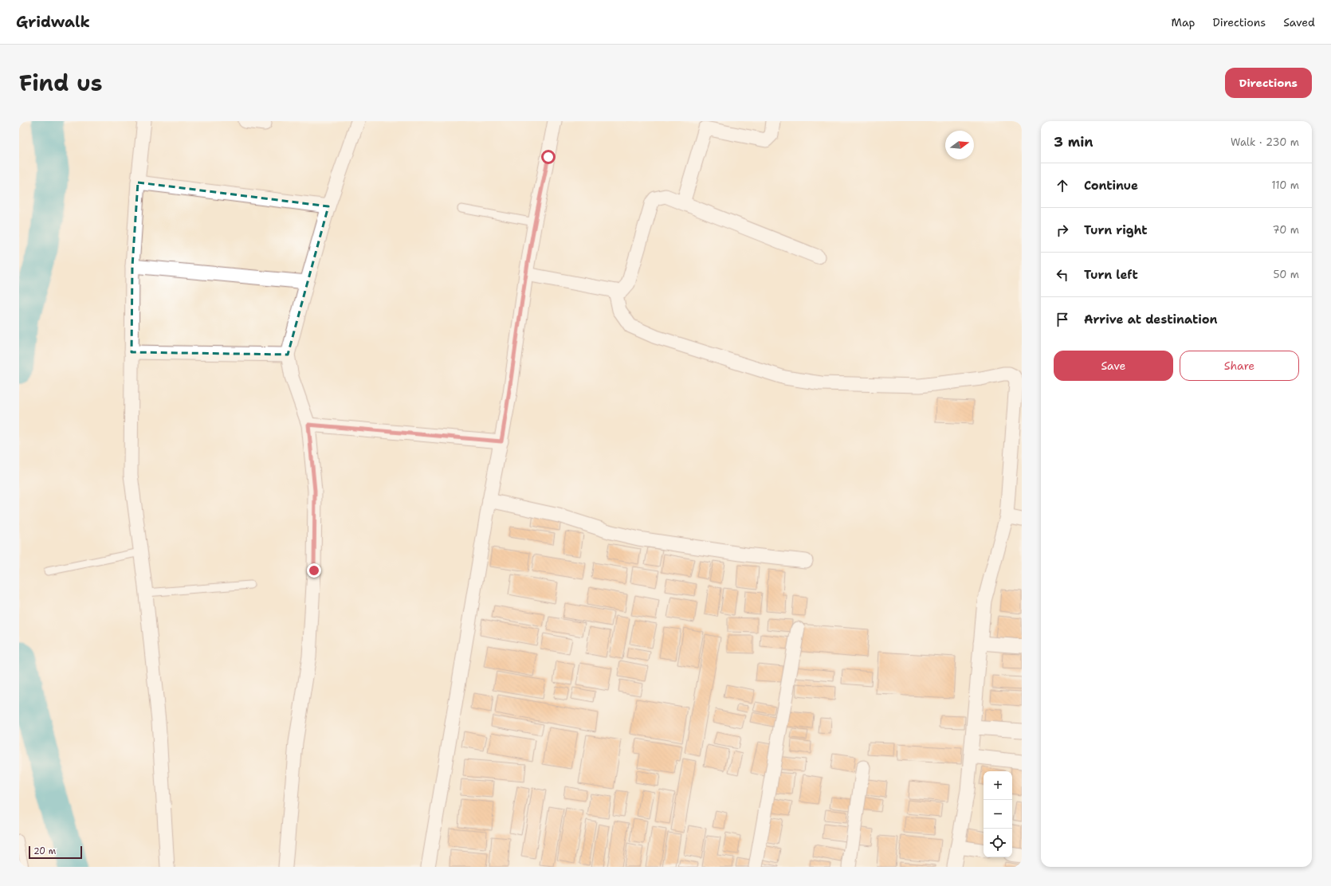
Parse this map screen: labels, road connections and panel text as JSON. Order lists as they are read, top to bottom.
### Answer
{
  "scale_bar": "20 m",
  "north": "right",
  "page": {
    "header": "Gridwalk",
    "nav": ["Map", "Directions", "Saved"],
    "title": "Find us",
    "buttons": [
      "Directions",
      ["Save", "Share"]
    ],
    "heading": ["3 min", "Walk · 230 m"],
    "list": [
      ["Continue", "110 m"],
      ["Turn right", "70 m"],
      ["Turn left", "50 m"],
      "Arrive at destination"
    ],
    "map_buttons": ["+", "−"],
    "scale": "20 m"
  }
}
